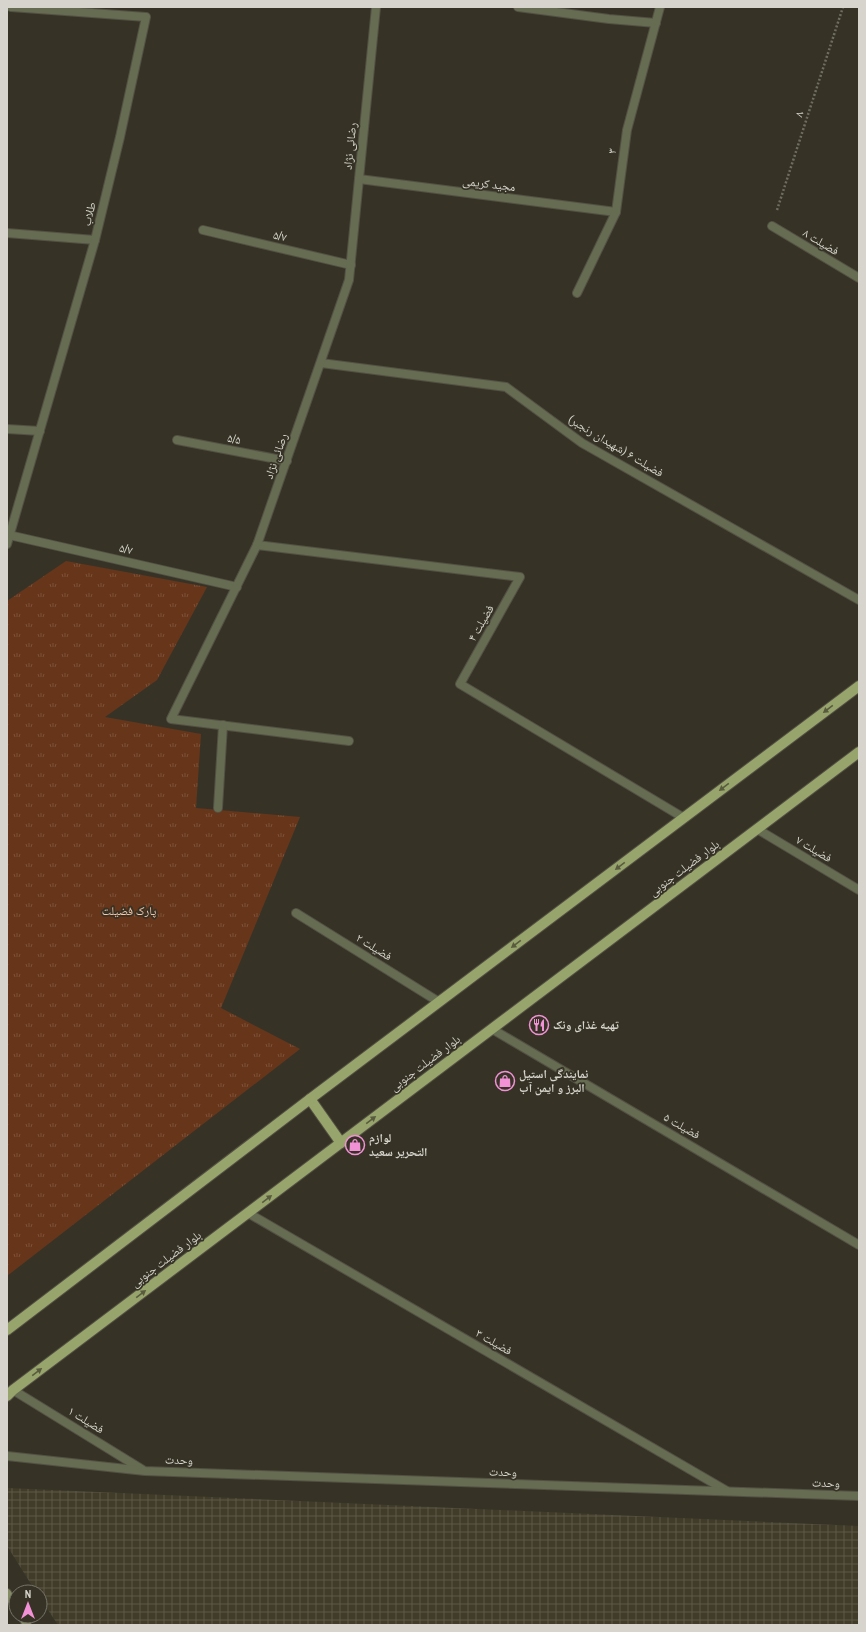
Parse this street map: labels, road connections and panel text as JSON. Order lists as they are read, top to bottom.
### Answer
{
  "streets": {
    "main road": ["بلوار فضیلت جنوبی"],
    "street": [
      "رضائی نژاد",
      "۳",
      "مجید کریمی",
      "طلاب",
      "۵/۷",
      "فضیلت ۸",
      "۵/۵",
      "فضیلت ۶ (شهیدان رنجبر)",
      "فضیلت ۴",
      "فضیلت ۷",
      "فضیلت ۲",
      "فضیلت ۵",
      "فضیلت ۳",
      "فضیلت ۱",
      "وحدت"
    ],
    "path": ["۸"]
  },
  "crossings": [
    ["۸", "فضیلت ۸"],
    ["رضائی نژاد", "مجید کریمی"],
    ["رضائی نژاد", "۵/۷"],
    ["رضائی نژاد", "۵/۵"],
    ["رضائی نژاد", "فضیلت ۶ (شهیدان رنجبر)"],
    ["رضائی نژاد", "فضیلت ۴"],
    ["۳", "مجید کریمی"],
    ["طلاب", "۵/۷"],
    ["فضیلت ۷", "بلوار فضیلت جنوبی"],
    ["بلوار فضیلت جنوبی", "فضیلت ۵"],
    ["بلوار فضیلت جنوبی", "فضیلت ۳"],
    ["بلوار فضیلت جنوبی", "فضیلت ۱"],
    ["فضیلت ۳", "وحدت"],
    ["فضیلت ۱", "وحدت"]
  ],
  "parks": ["پارک فضیلت"],
  "places": {
    "restaurant": ["تهیه غذای ونک"],
    "shop": ["نمایندگی استيل البرز و ایمن آب", "لوازم التحریر سعید"]
  },
  "north": "top"
}
